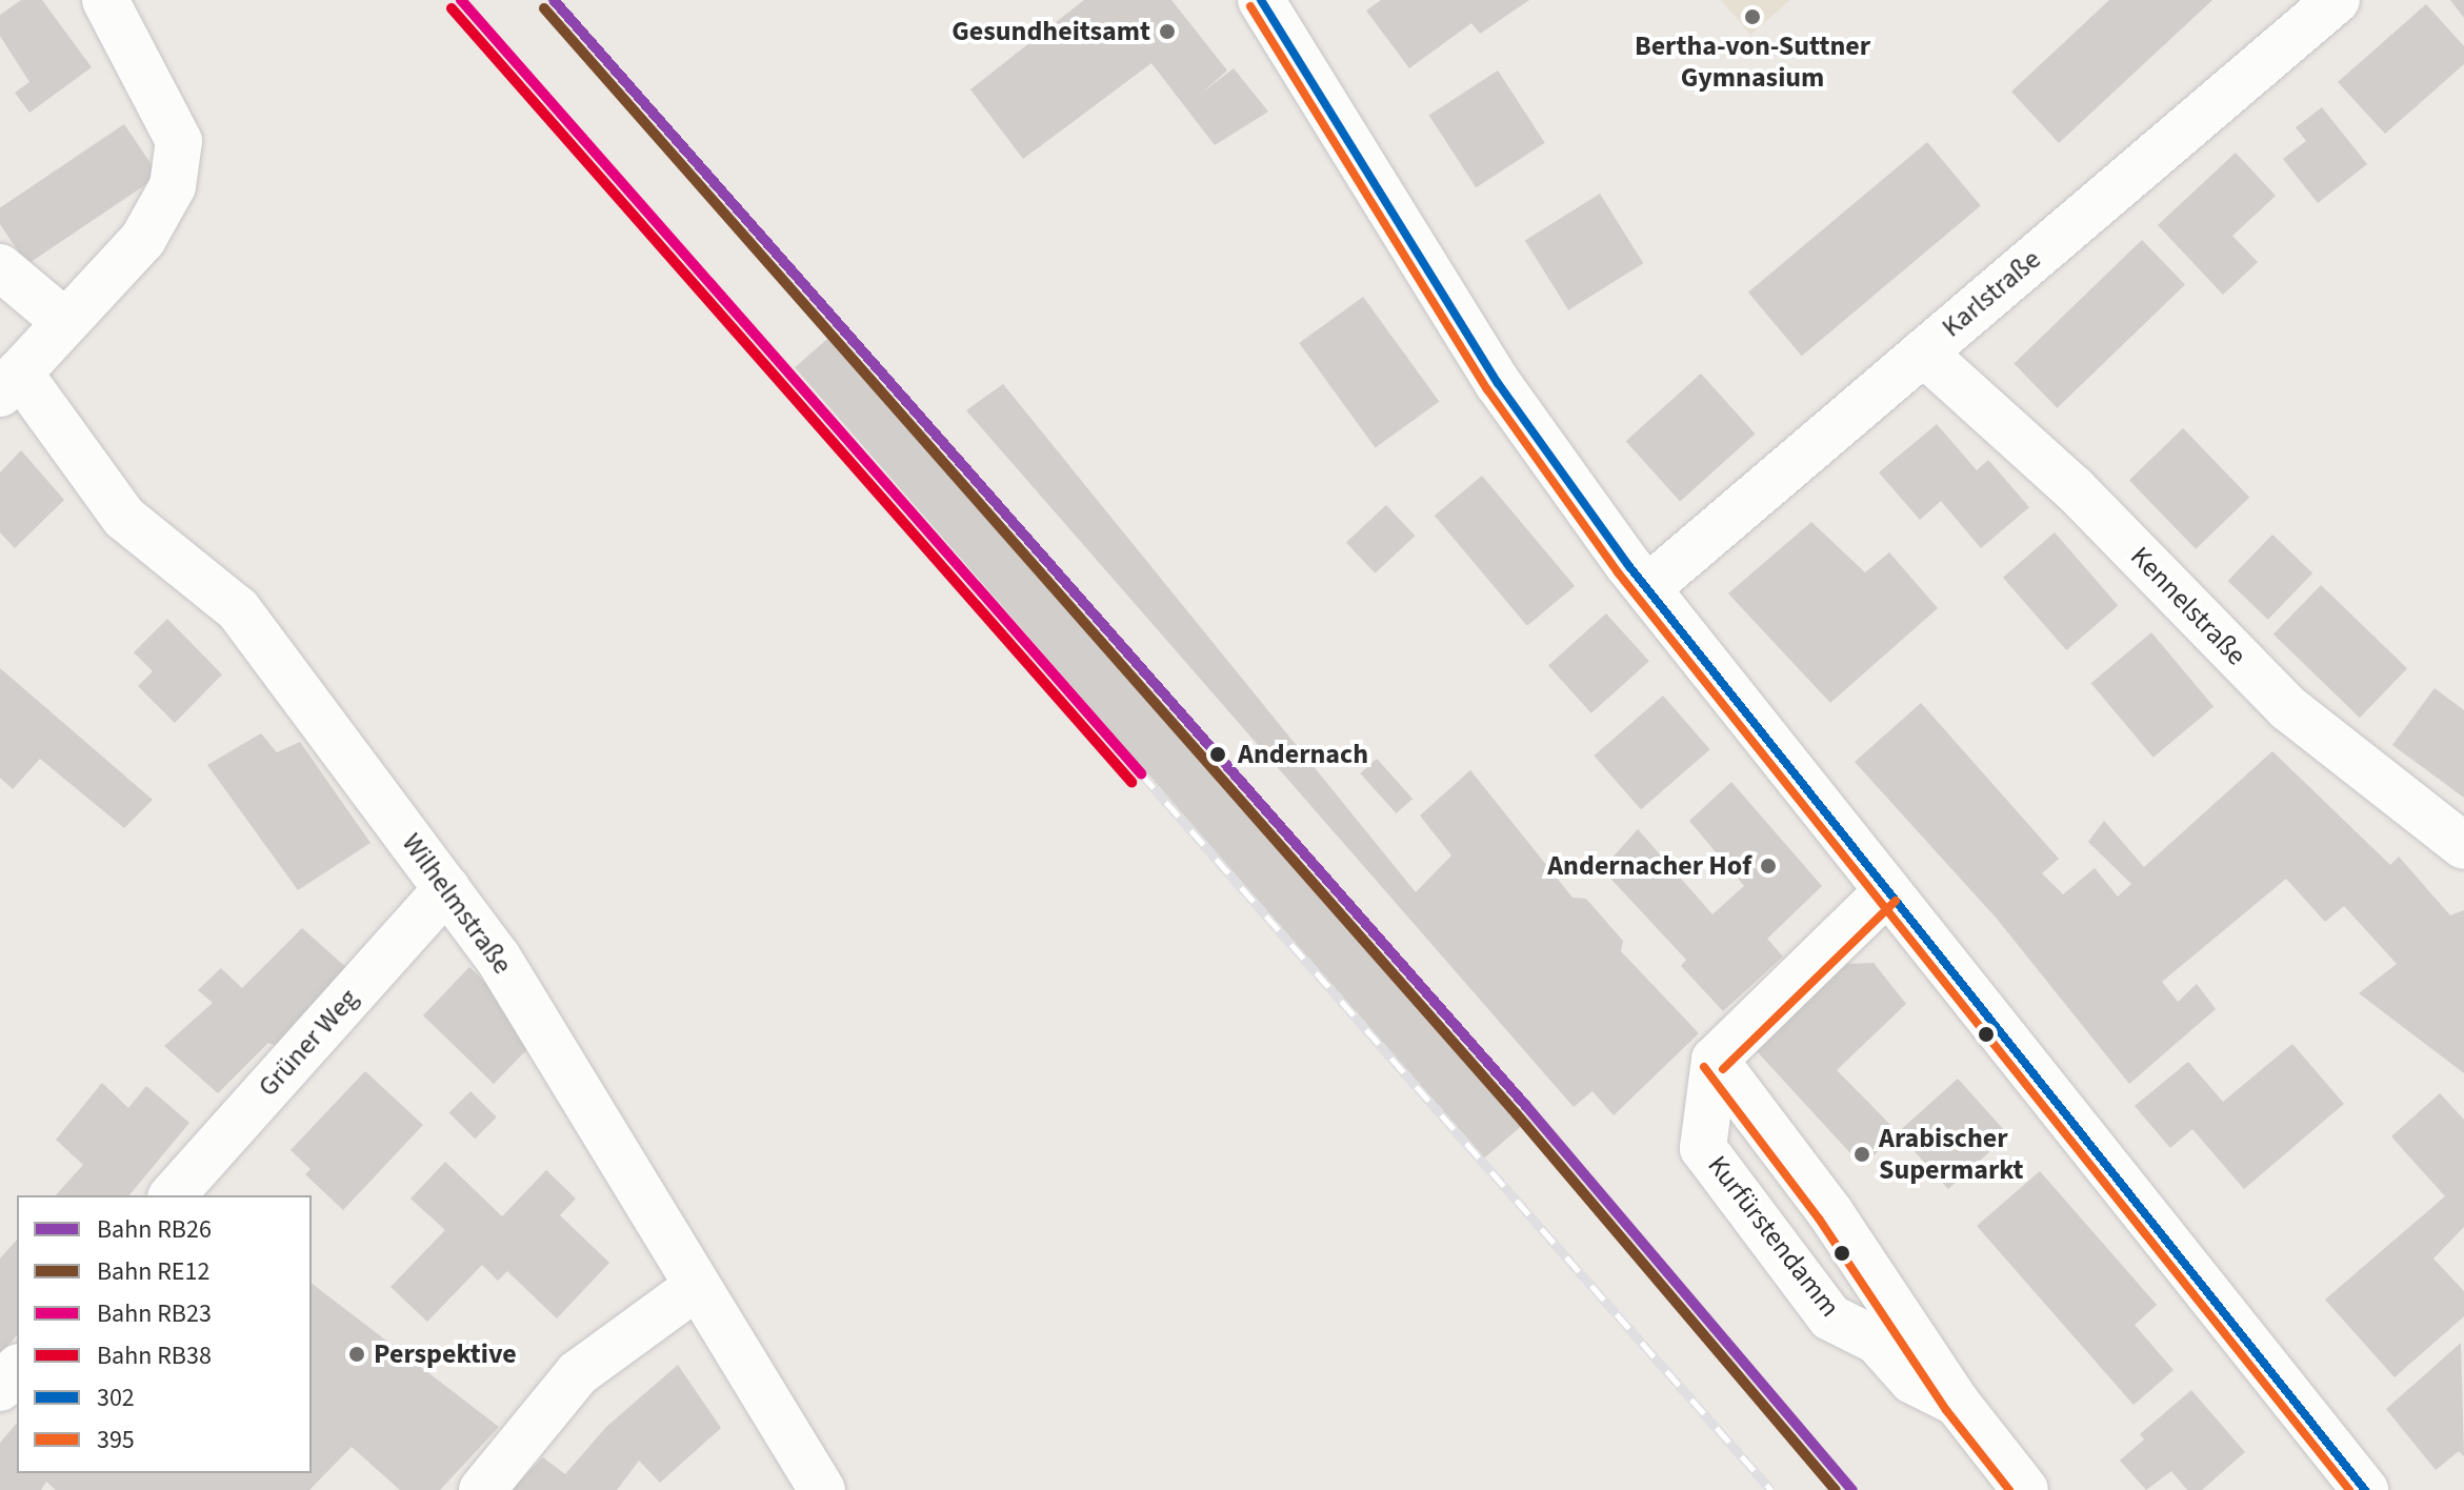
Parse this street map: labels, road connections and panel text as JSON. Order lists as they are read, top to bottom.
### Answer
{
  "streets": {
    "street": [
      "Karlstraße",
      "Kennelstraße",
      "Wilhelmstraße",
      "Grüner Weg",
      "Kurfürstendamm"
    ]
  },
  "crossings": [
    ["Karlstraße", "Kennelstraße"],
    ["Wilhelmstraße", "Grüner Weg"]
  ],
  "places": [
    "Bertha-von-Suttner Gymnasium",
    "Gesundheitsamt",
    "Andernach",
    "Andernacher Hof",
    "Arabischer Supermarkt",
    "Perspektive"
  ],
  "lines": [
    "rail line RB26",
    "rail line RB23",
    "transit line 302",
    "transit line 395",
    "rail line RE12",
    "rail line RB38"
  ],
  "legend": [
    "Bahn RB26",
    "Bahn RE12",
    "Bahn RB23",
    "Bahn RB38",
    "302",
    "395"
  ]
}
